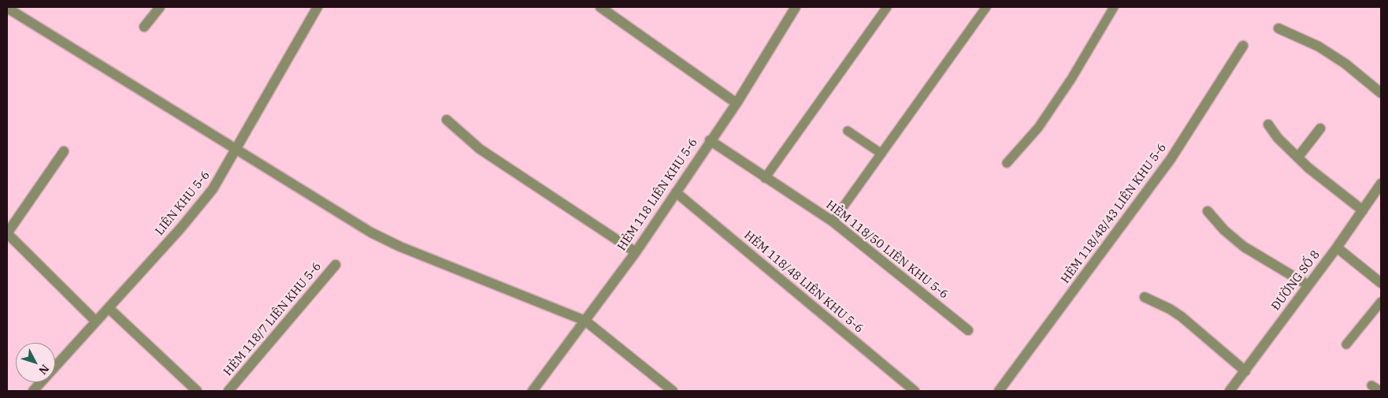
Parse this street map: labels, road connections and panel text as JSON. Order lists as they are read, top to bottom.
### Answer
{
  "streets": {
    "street": [
      "HẺM 118 LIÊN KHU 5-6",
      "LIÊN KHU 5-6",
      "HẺM 118/48/43 LIÊN KHU 5-6",
      "HẺM 118/50 LIÊN KHU 5-6",
      "ĐƯỜNG SỐ 8",
      "HẺM 118/48 LIÊN KHU 5-6",
      "HẺM 118/7 LIÊN KHU 5-6"
    ]
  },
  "crossings": [
    ["HẺM 118 LIÊN KHU 5-6", "HẺM 118/50 LIÊN KHU 5-6"],
    ["HẺM 118 LIÊN KHU 5-6", "HẺM 118/48 LIÊN KHU 5-6"]
  ],
  "north": "bottom right"
}
